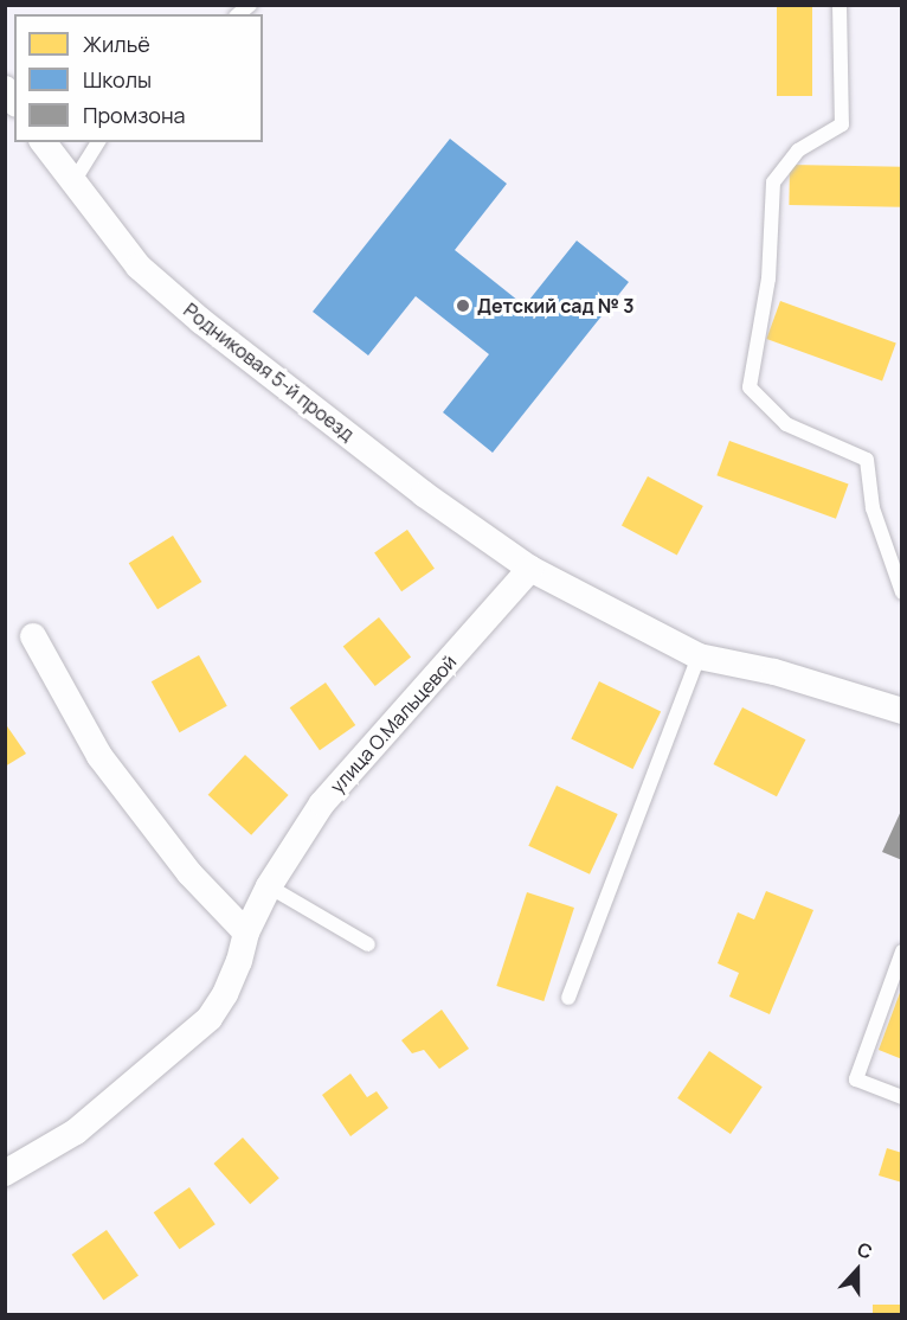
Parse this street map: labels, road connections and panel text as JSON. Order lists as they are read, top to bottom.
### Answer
{
  "streets": {
    "street": ["Родниковая 5-й проезд", "улица О.Мальцевой"]
  },
  "crossings": [
    ["Родниковая 5-й проезд", "улица О.Мальцевой"]
  ],
  "places": ["Детский сад № 3"],
  "legend": ["Жильё", "Школы", "Промзона"],
  "north": "top"
}
